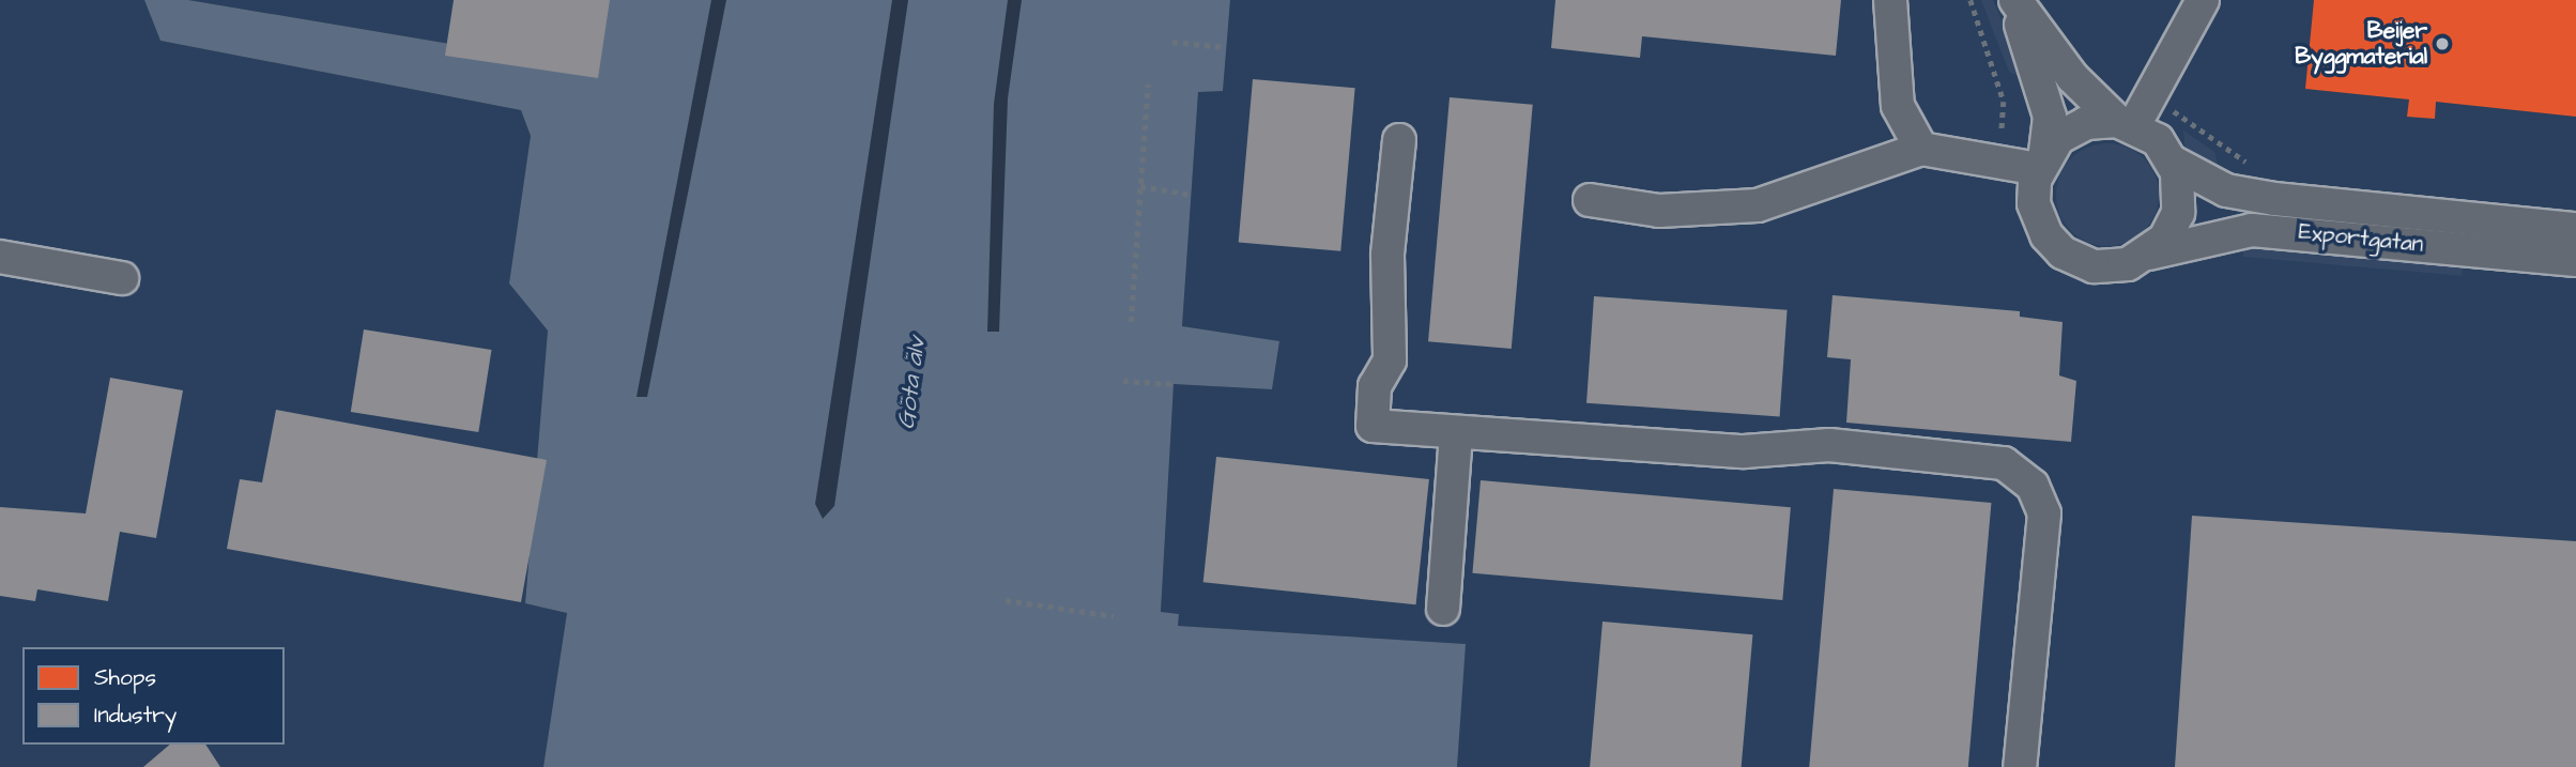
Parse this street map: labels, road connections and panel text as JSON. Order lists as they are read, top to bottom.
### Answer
{
  "streets": {
    "street": ["Exportgatan"]
  },
  "water": ["Göta älv"],
  "places": ["Beijer Byggmaterial"],
  "legend": ["Shops", "Industry"]
}
